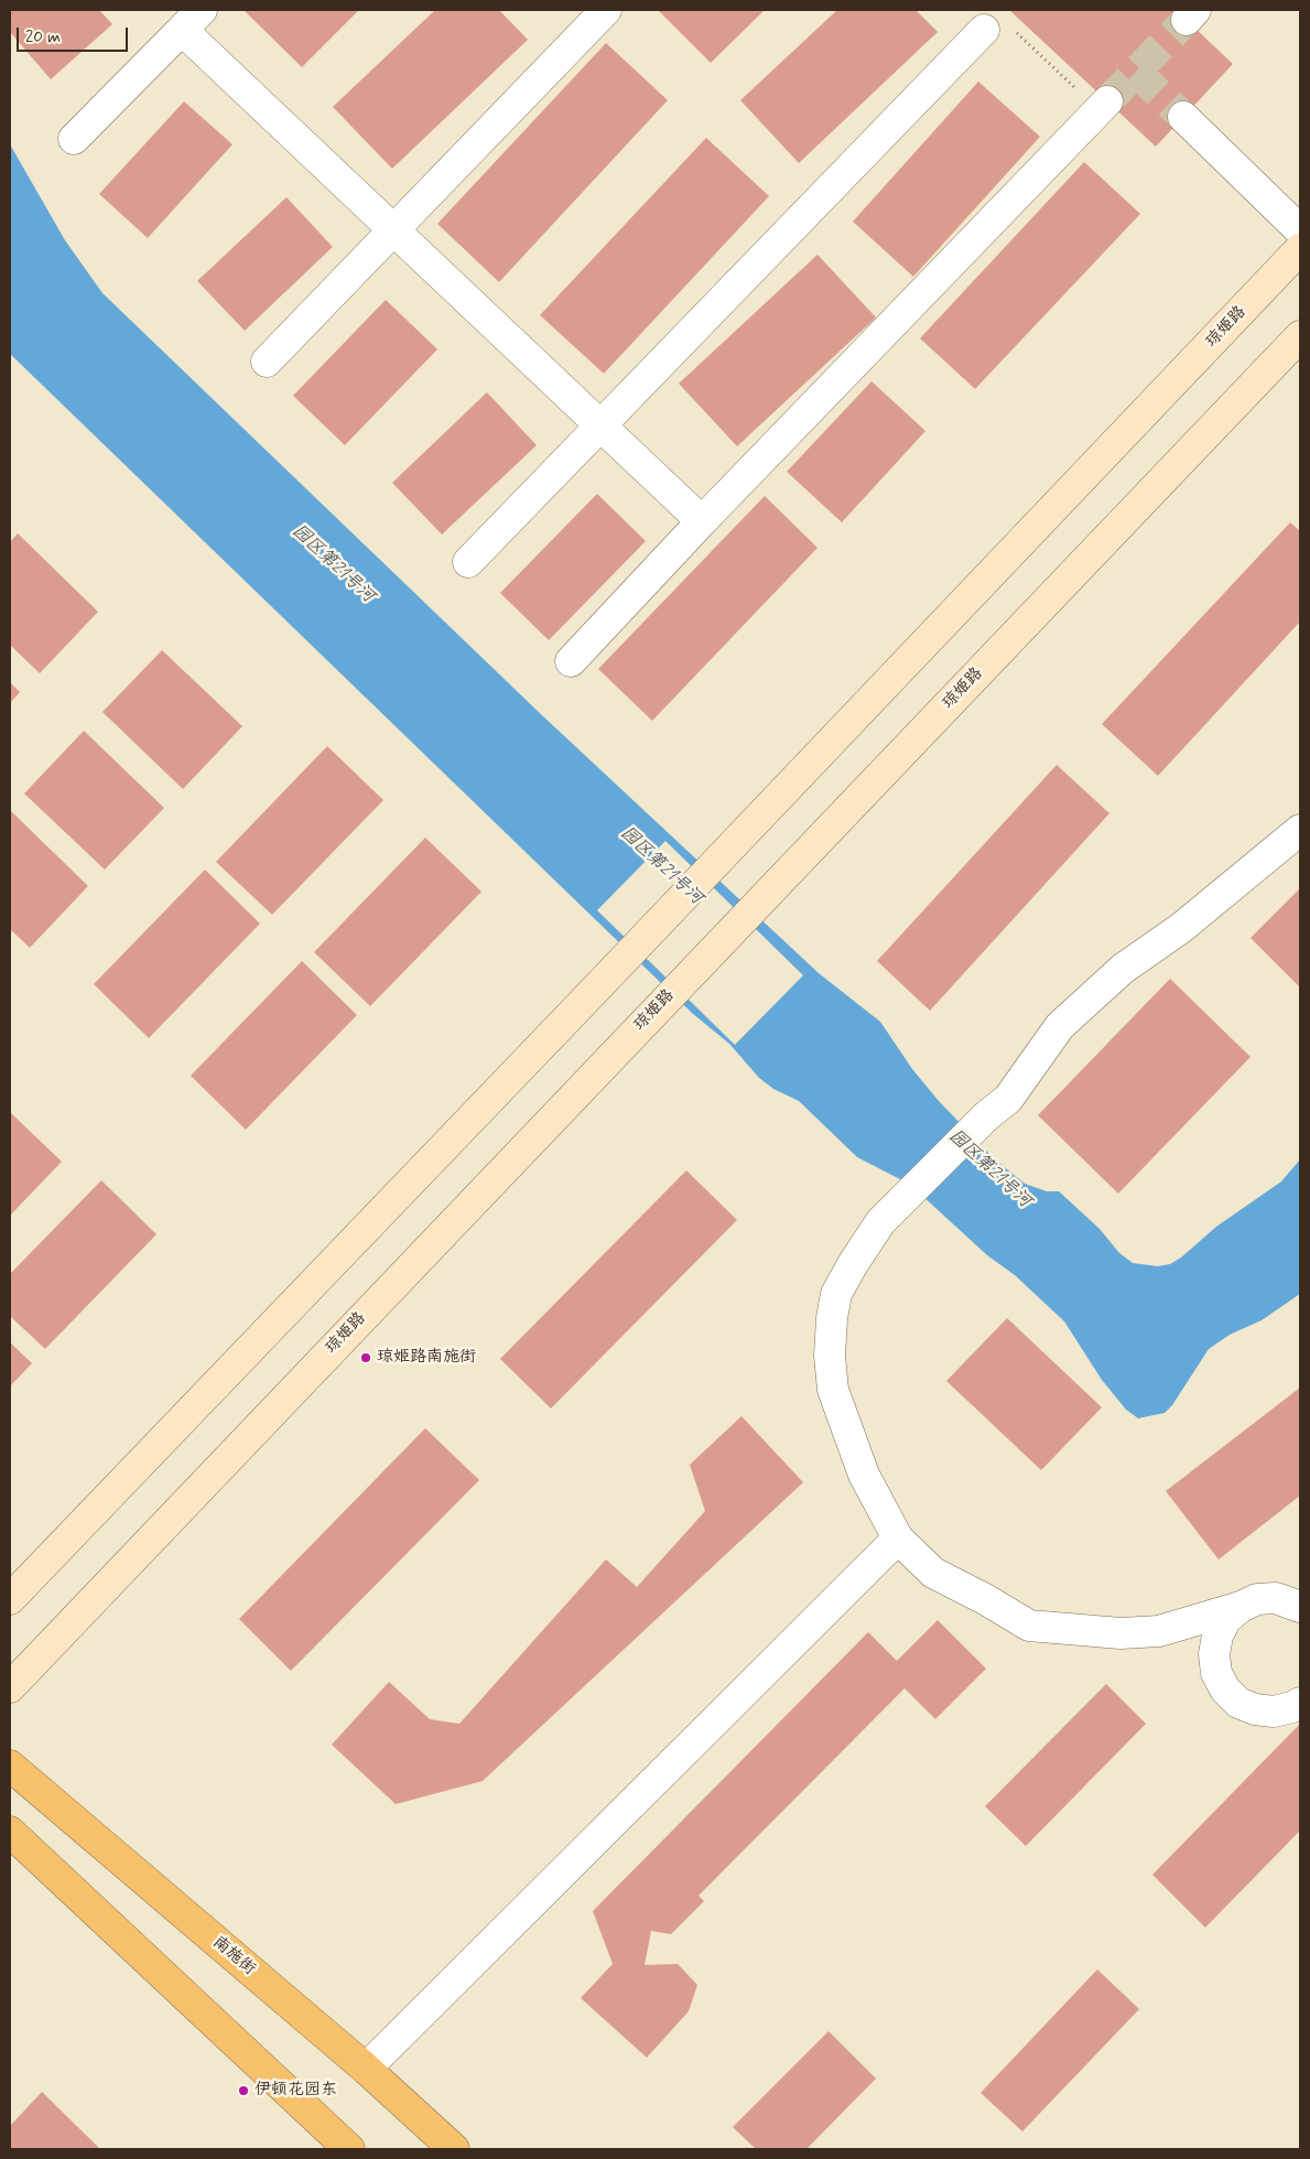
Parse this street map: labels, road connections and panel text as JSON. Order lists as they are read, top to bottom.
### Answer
{
  "streets": {
    "main road": ["琼姬路", "南施街"]
  },
  "water": ["园区第21号河"],
  "places": ["琼姬路南施街", "伊顿花园东"],
  "scale_bar": "20 m"
}
